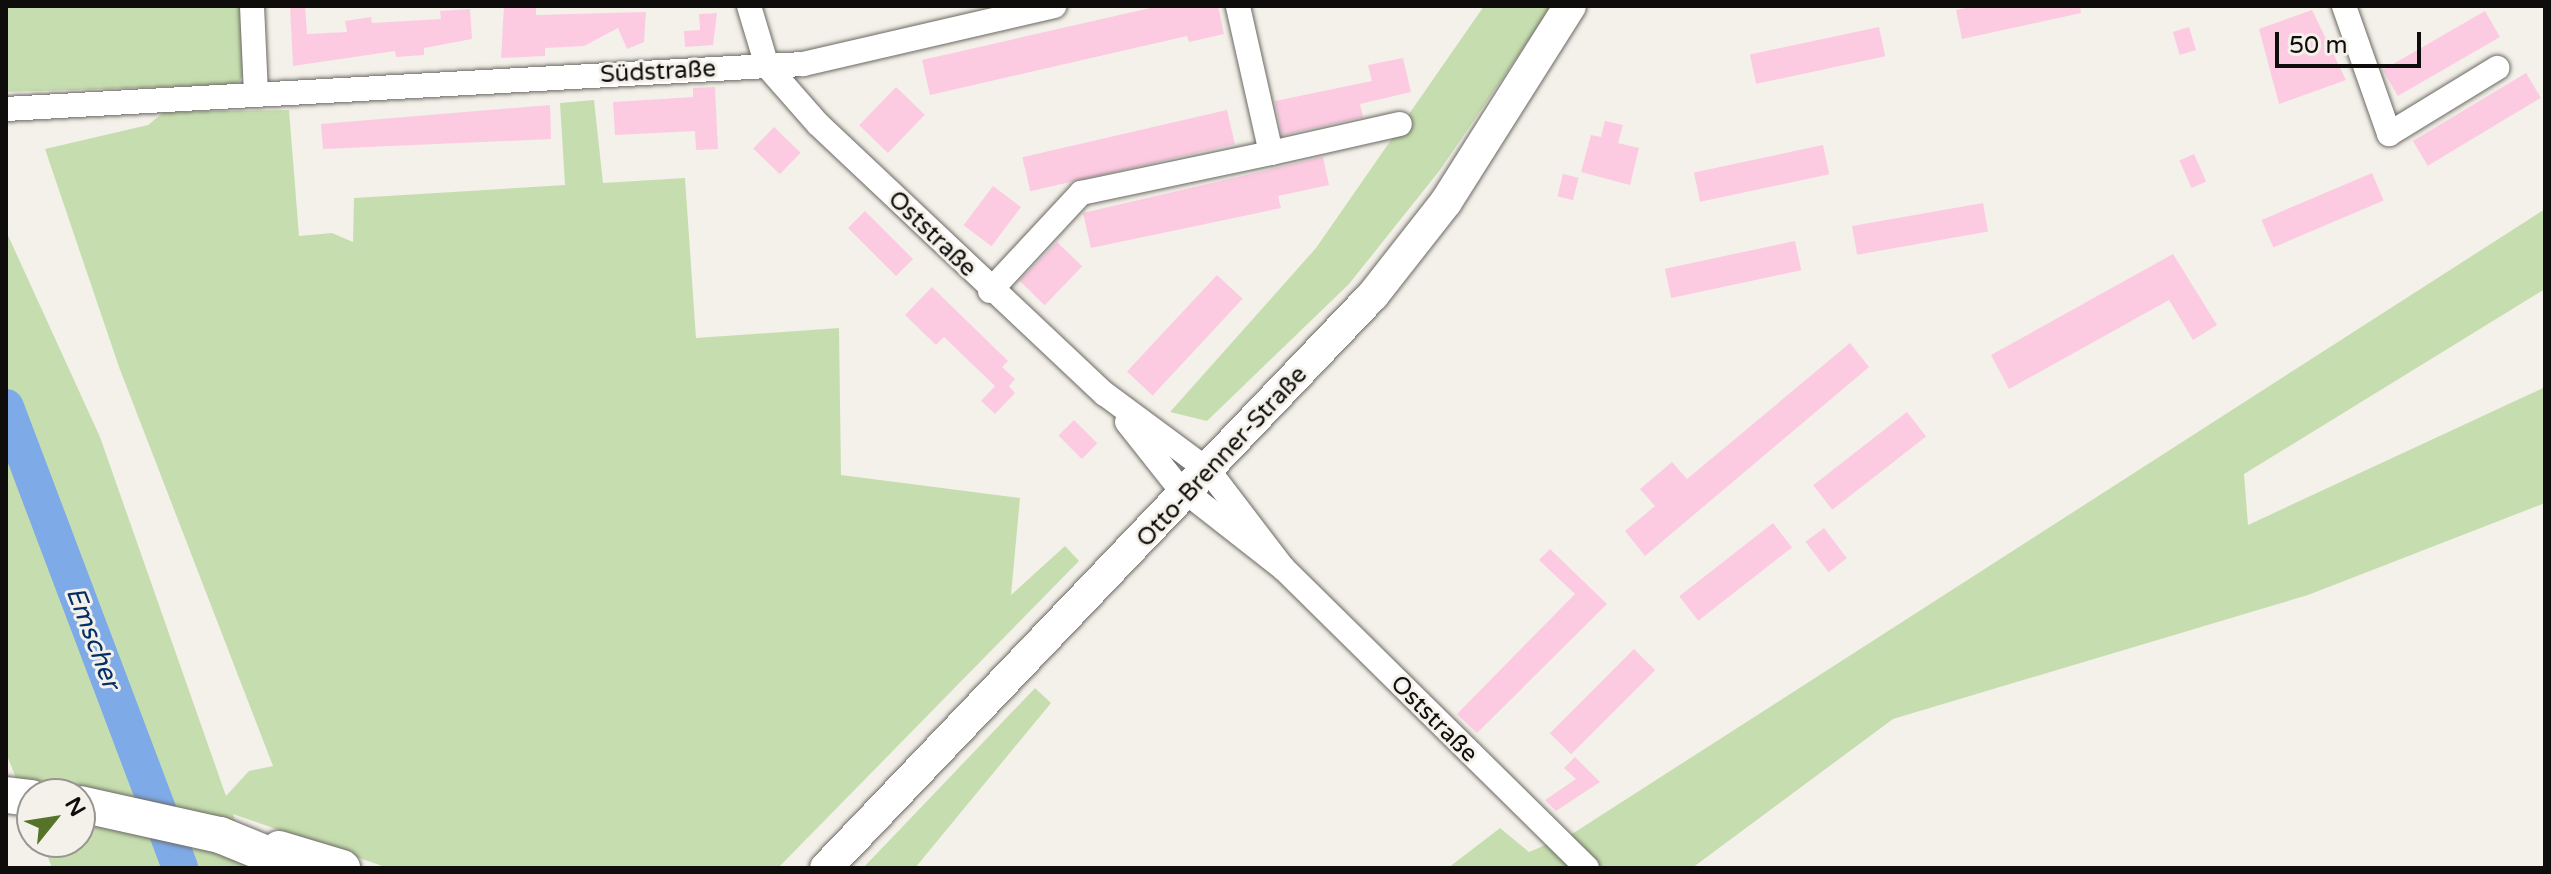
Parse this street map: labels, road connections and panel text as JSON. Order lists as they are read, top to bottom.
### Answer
{
  "streets": {
    "main road": ["Otto-Brenner-Straße"],
    "street": ["Südstraße", "Oststraße"]
  },
  "crossings": [
    ["Südstraße", "Oststraße"],
    ["Oststraße", "Otto-Brenner-Straße"]
  ],
  "water": ["Emscher"],
  "scale_bar": "50 m",
  "north": "top right"
}
